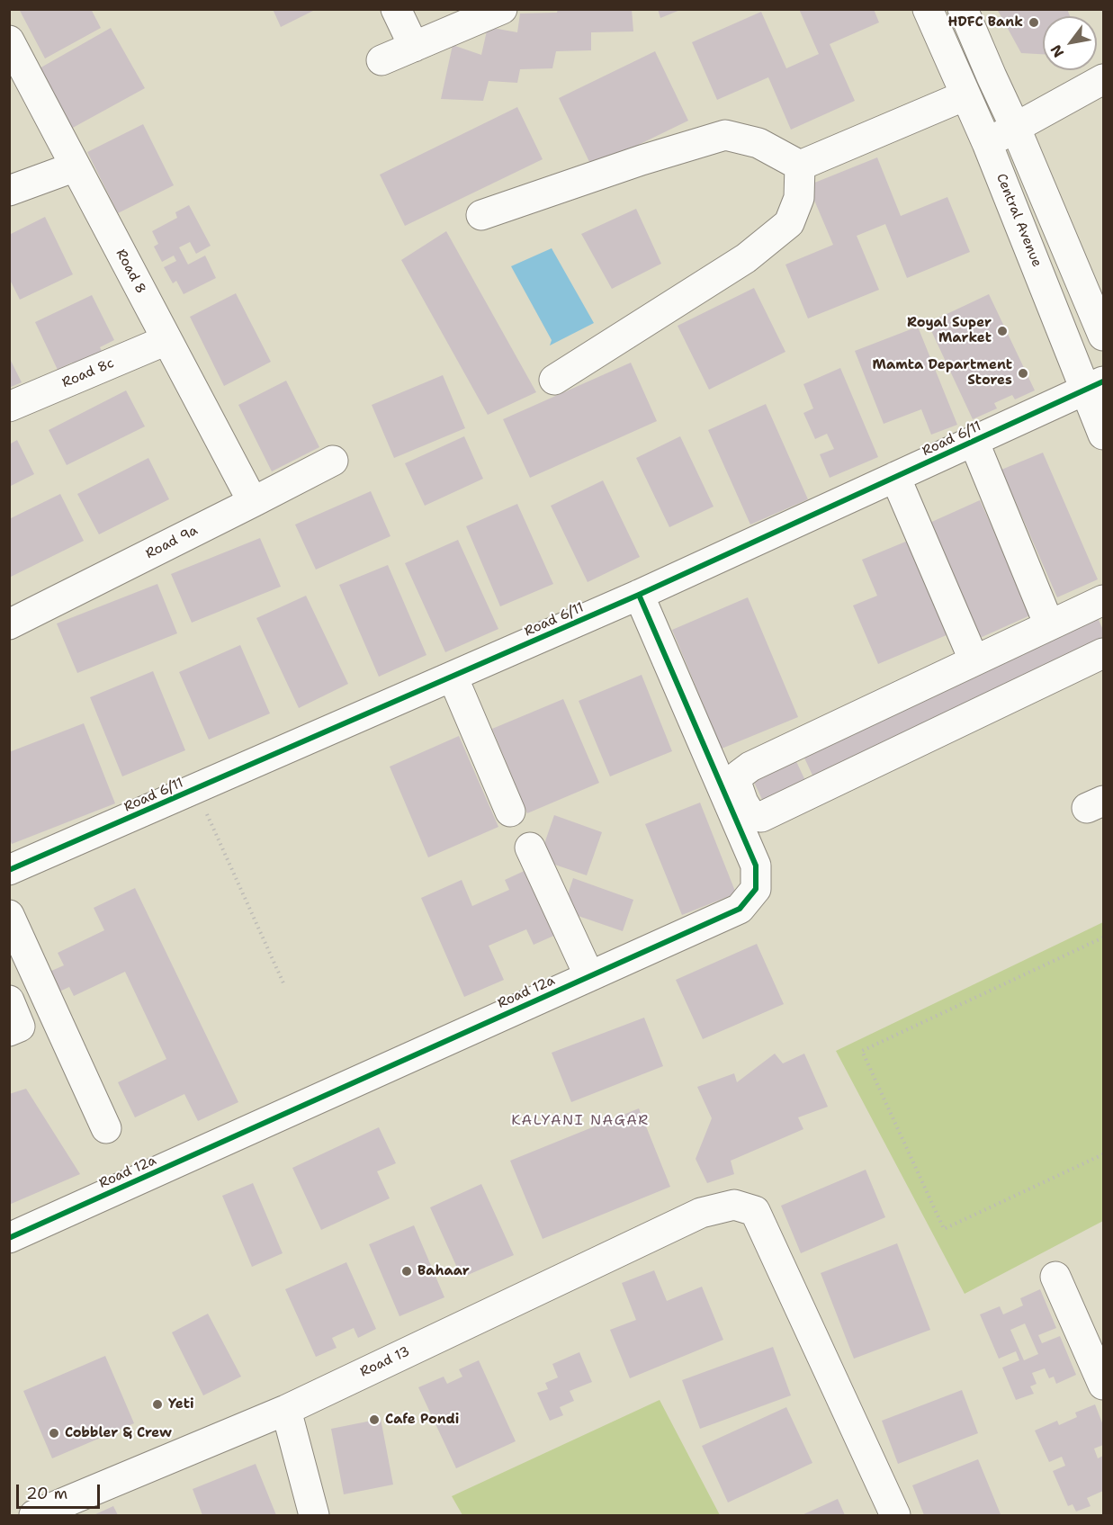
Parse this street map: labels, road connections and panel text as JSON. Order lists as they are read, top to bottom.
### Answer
{
  "streets": {
    "street": [
      "Central Avenue",
      "Road 8",
      "Road 8c",
      "Road 6/11",
      "Road 9a",
      "Road 12a",
      "Road 13"
    ]
  },
  "crossings": [
    ["Central Avenue", "Road 6/11"],
    ["Road 8", "Road 8c"],
    ["Road 8", "Road 9a"],
    ["Road 6/11", "Road 12a"]
  ],
  "districts": ["KALYANI NAGAR"],
  "places": [
    "HDFC Bank",
    "Royal Super Market",
    "Mamta Department Stores",
    "Bahaar",
    "Yeti",
    "Cafe Pondi",
    "Cobbler & Crew"
  ],
  "scale_bar": "20 m",
  "north": "bottom left"
}
